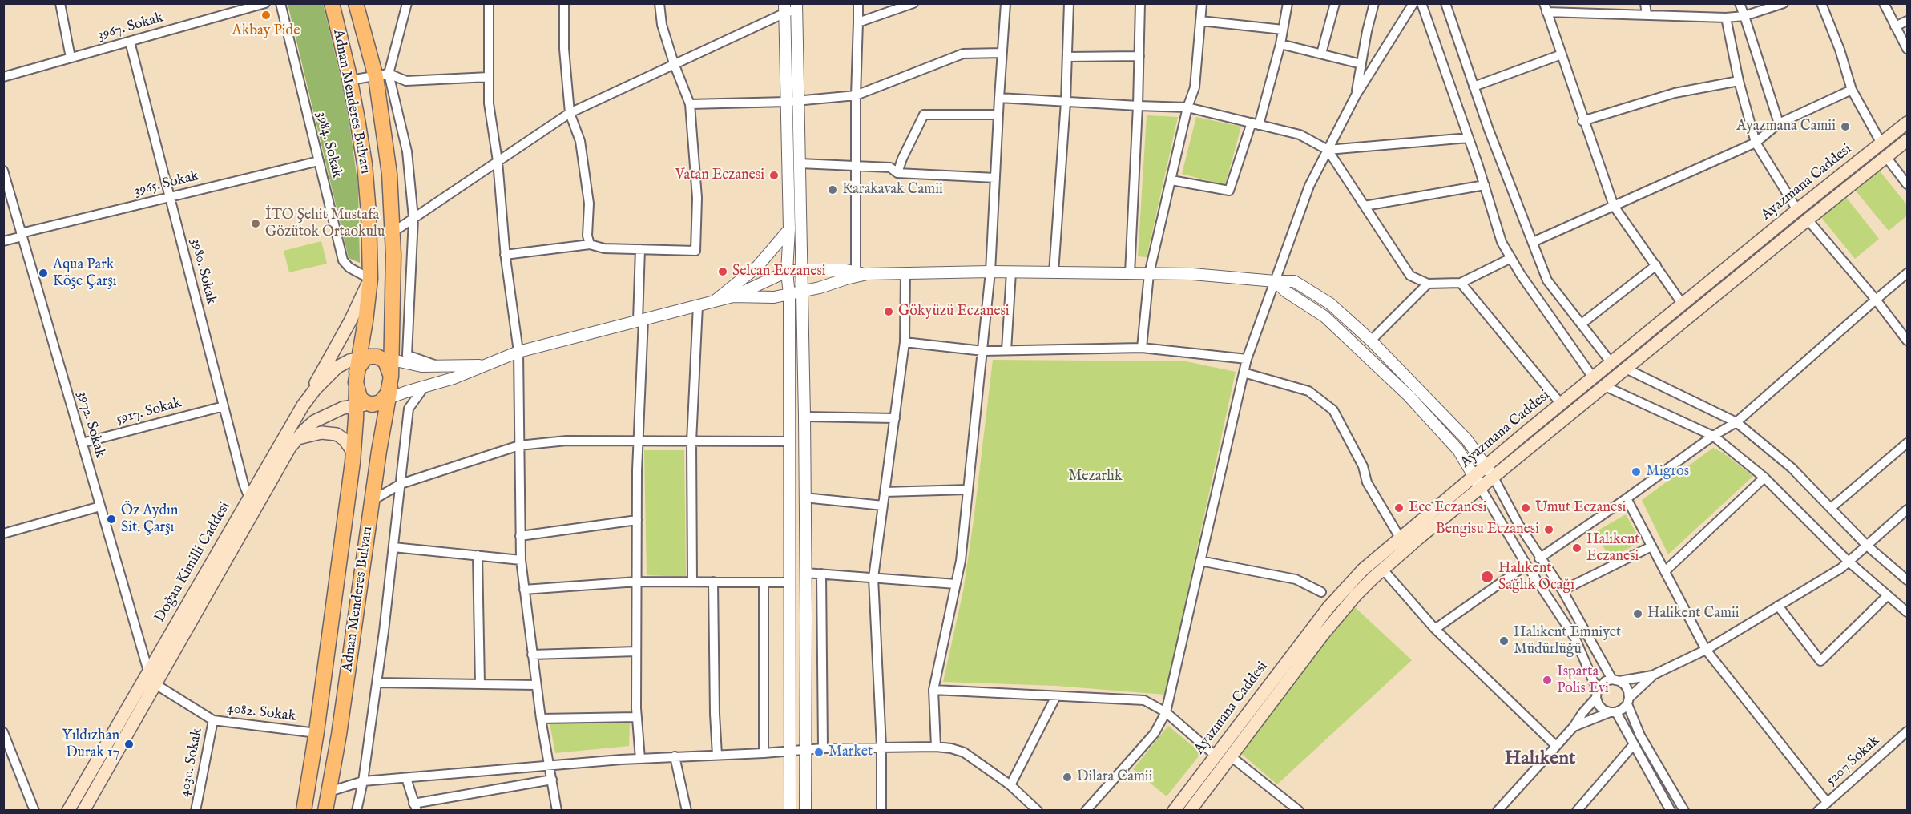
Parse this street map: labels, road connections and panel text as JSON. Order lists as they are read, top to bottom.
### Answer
{
  "streets": {
    "main road": ["Adnan Menderes Bulvarı", "Ayazmana Caddesi", "Doğan Kimilli Caddesi"],
    "street": [
      "3967. Sokak",
      "3984. Sokak",
      "3965. Sokak",
      "3980. Sokak",
      "5917. Sokak",
      "3972. Sokak",
      "4082. Sokak",
      "5207 Sokak",
      "4030. Sokak"
    ]
  },
  "crossings": [
    ["3967. Sokak", "3980. Sokak"],
    ["Adnan Menderes Bulvarı", "3984. Sokak"],
    ["Adnan Menderes Bulvarı", "Doğan Kimilli Caddesi"],
    ["Adnan Menderes Bulvarı", "4082. Sokak"],
    ["3984. Sokak", "3965. Sokak"],
    ["3965. Sokak", "3980. Sokak"],
    ["3965. Sokak", "3972. Sokak"],
    ["3980. Sokak", "5917. Sokak"],
    ["3980. Sokak", "Doğan Kimilli Caddesi"],
    ["5917. Sokak", "3972. Sokak"],
    ["3972. Sokak", "Doğan Kimilli Caddesi"],
    ["3972. Sokak", "4082. Sokak"],
    ["Doğan Kimilli Caddesi", "4082. Sokak"],
    ["4082. Sokak", "4030. Sokak"]
  ],
  "districts": ["Halıkent"],
  "parks": ["Mezarlık"],
  "places": [
    "Akbay Pide",
    "Ayazmana Camii",
    "Vatan Eczanesi",
    "Karakavak Camii",
    "İTO Şehit Mustafa Gözütok Ortaokulu",
    "Selcan Eczanesi",
    "Aqua Park Köşe Çarşı",
    "Gökyüzü Eczanesi",
    "Migros",
    "Ece Eczanesi",
    "Umut Eczanesi",
    "Öz Aydın Sit. Çarşı",
    "Bengisu Eczanesi",
    "Halıkent Eczanesi",
    "Halıkent Sağlık Ocağı",
    "Halikent Camii",
    "Halıkent Emniyet Müdürlüğü",
    "Isparta Polis Evi",
    "Yıldızhan Durak 17",
    "Market",
    "Dilara Camii"
  ]
}
